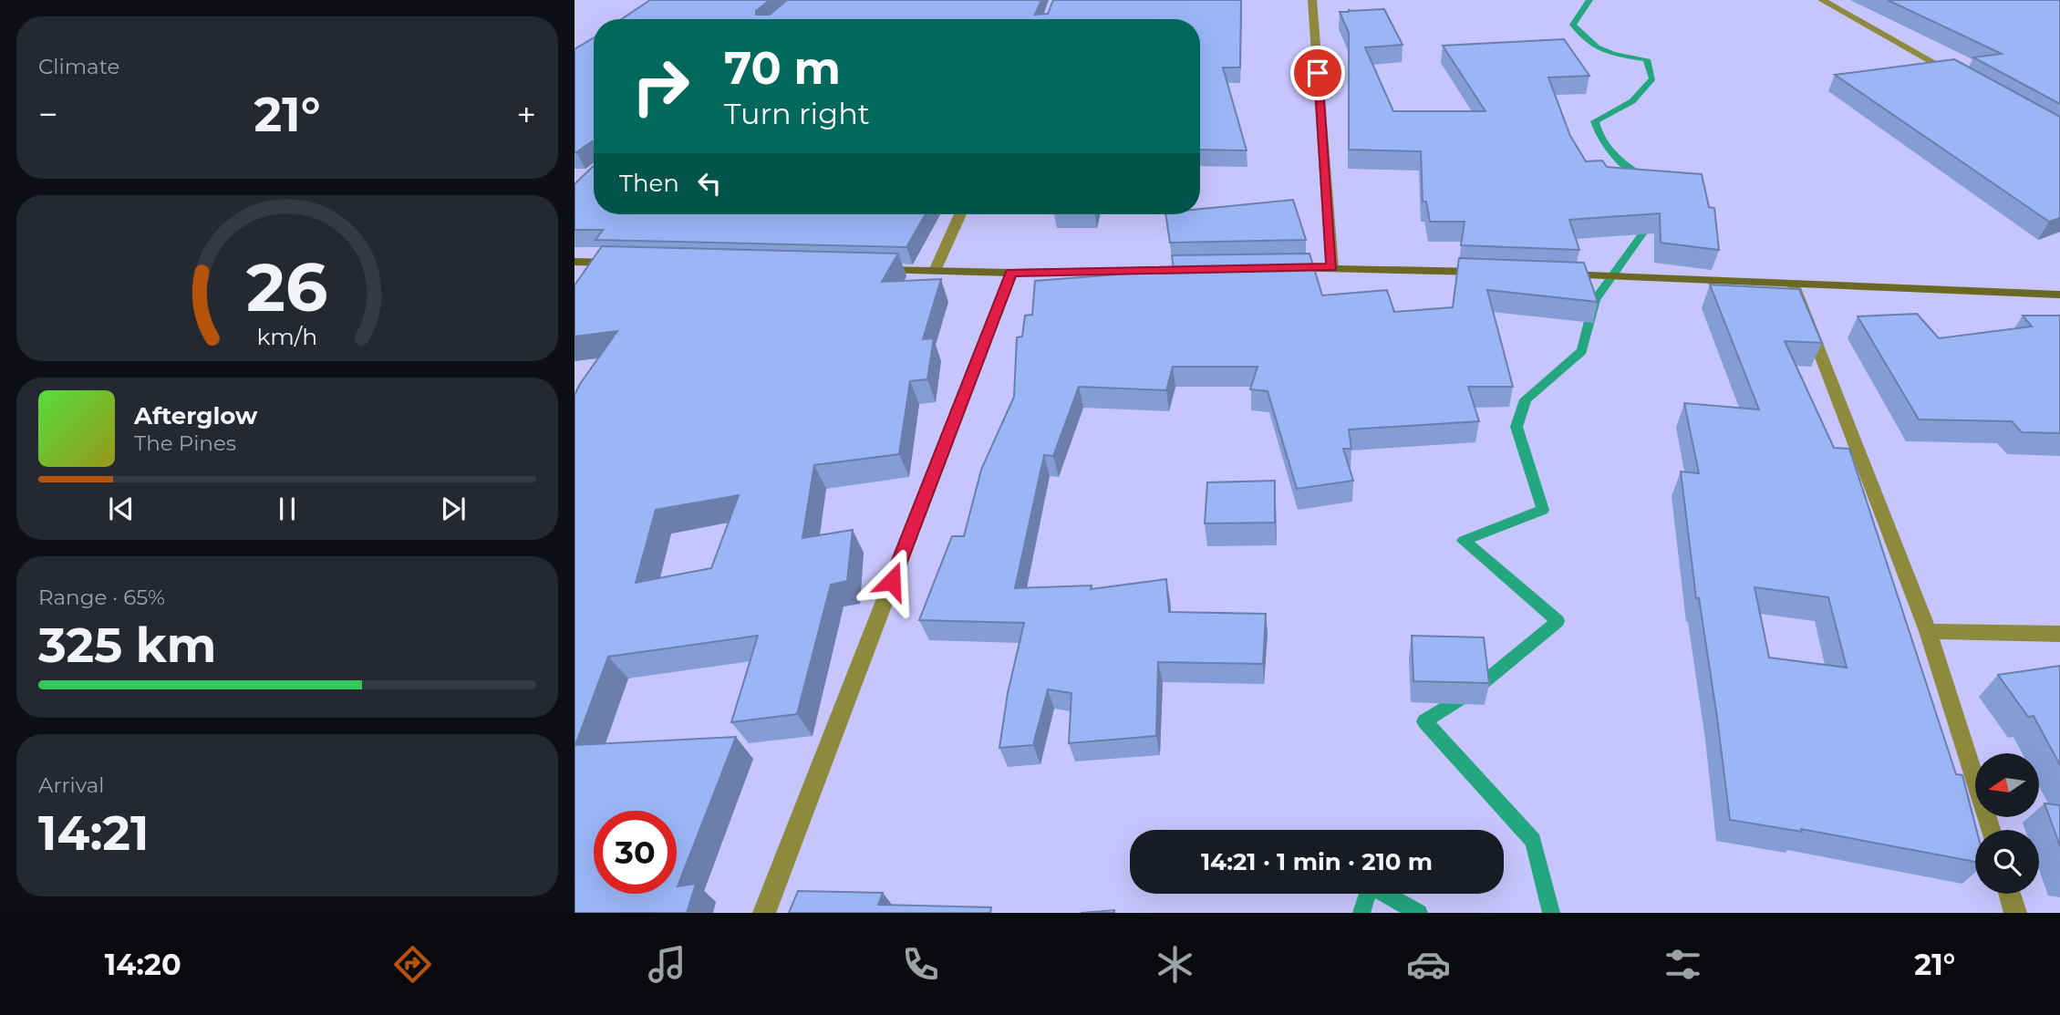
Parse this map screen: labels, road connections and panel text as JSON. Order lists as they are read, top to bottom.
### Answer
{
  "north": "left",
  "page": {
    "tile": [
      "Climate",
      ["Range · 65%", "325 km"],
      ["Arrival", "14:21"]
    ],
    "turn": ["70 m", "Turn right"],
    "heat": ["−", "21°", "+"],
    "then": "Then",
    "song": ["Afterglow", "The Pines"],
    "limit": "30",
    "trip": "14:21 · 1 min · 210 m",
    "tabs": ["14:20", "21°"],
    "gauge": ["26", "km/h"]
  }
}
